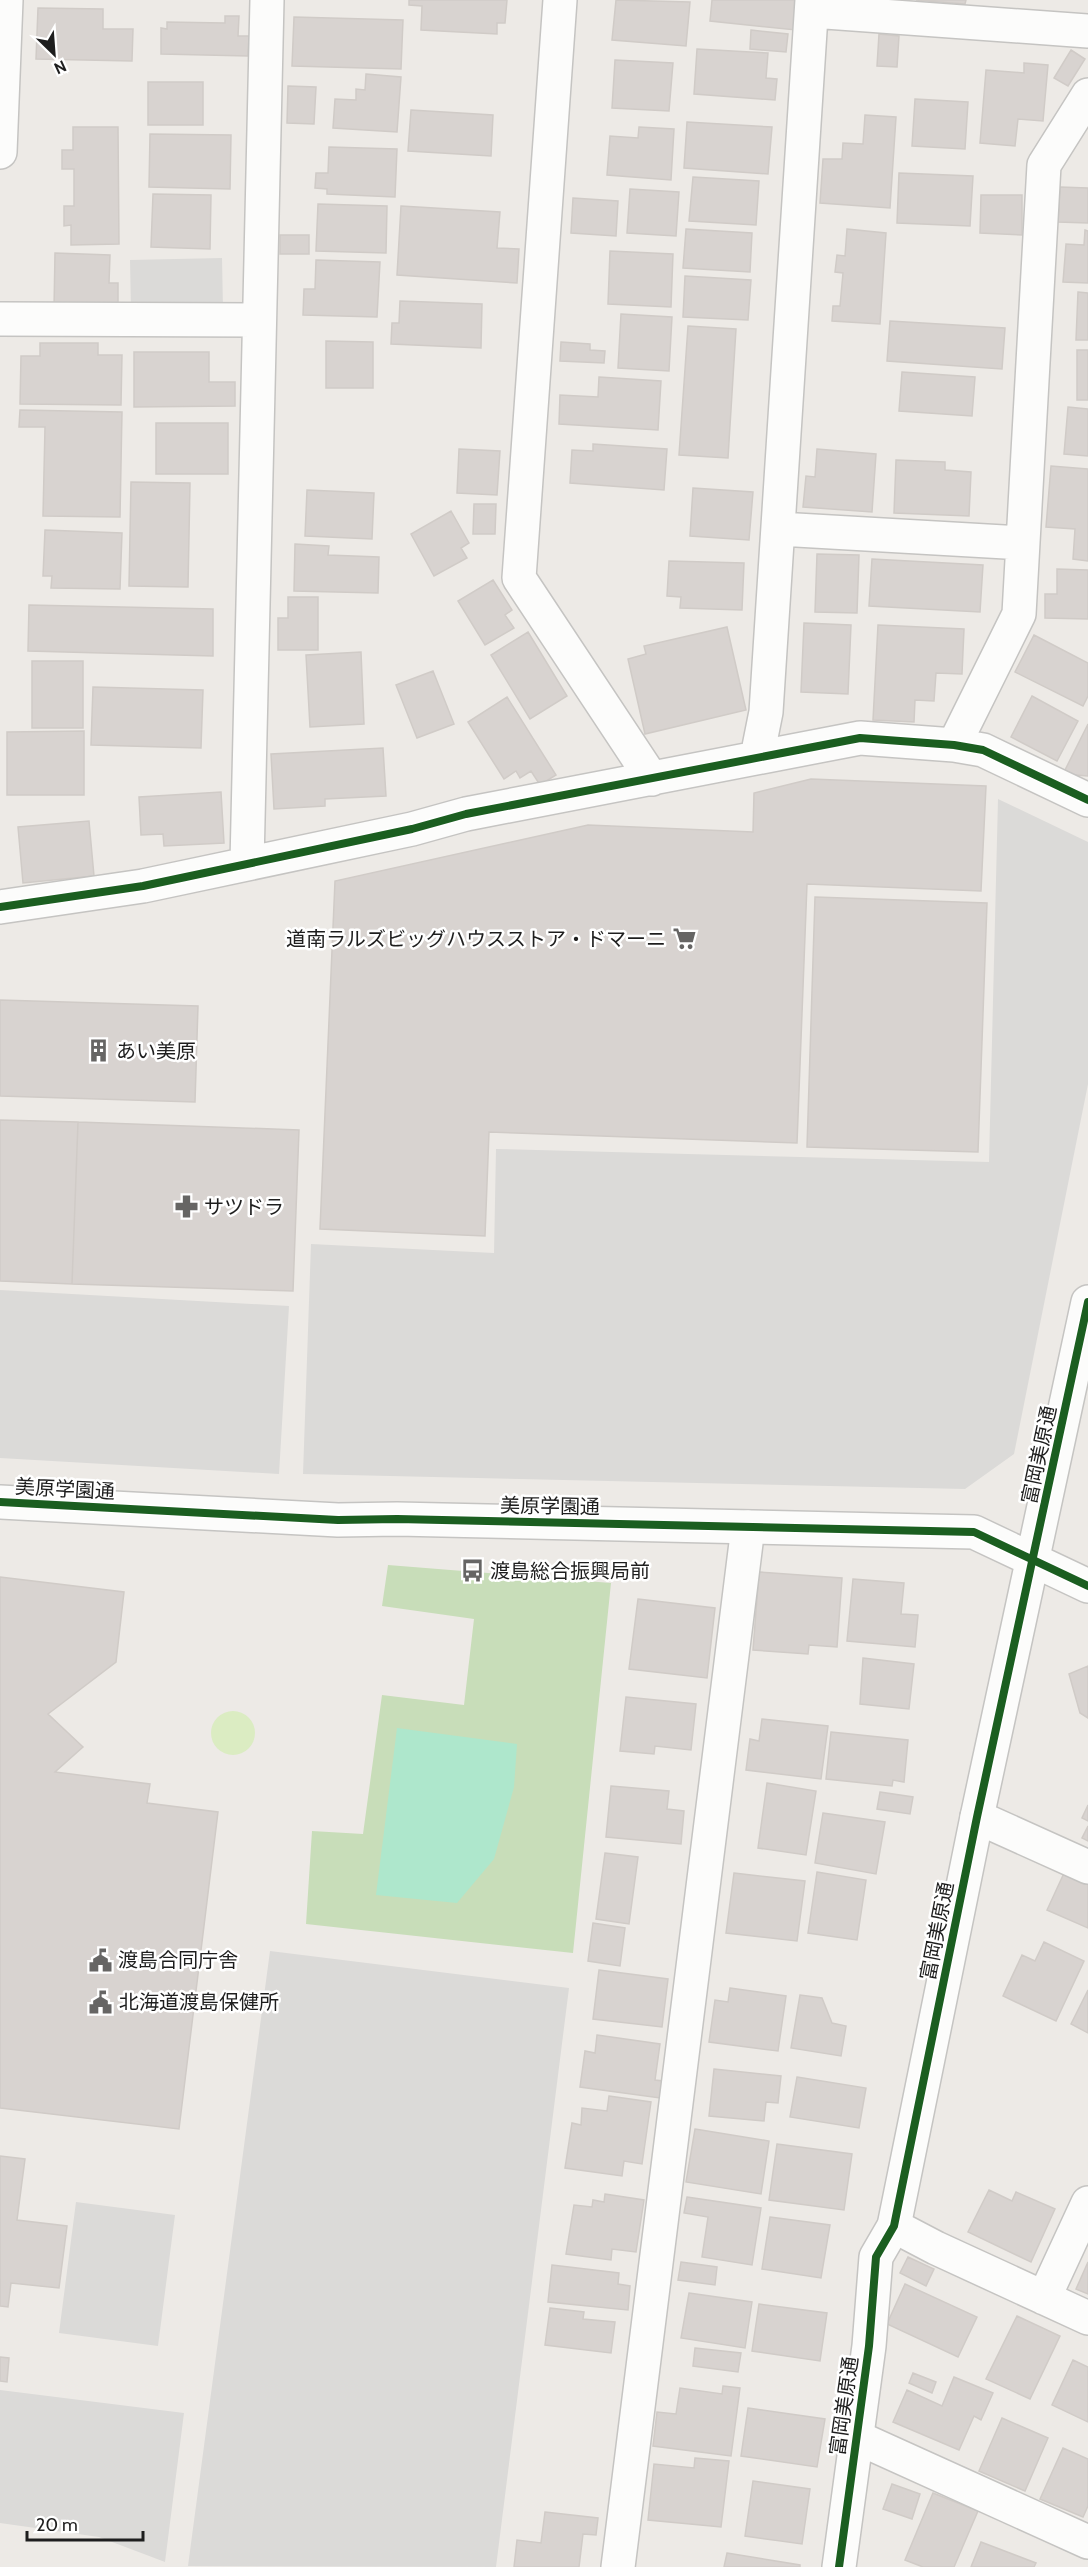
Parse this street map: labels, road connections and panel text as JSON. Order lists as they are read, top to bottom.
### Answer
{
  "streets": {
    "street": ["富岡美原通", "美原学園通"]
  },
  "crossings": [
    ["富岡美原通", "美原学園通"]
  ],
  "places": {
    "supermarket": ["道南ラルズビッグハウスストア・ドマーニ"],
    "building": ["あい美原"],
    "pharmacy": ["サツドラ"],
    "bus stop": ["渡島総合振興局前"],
    "public building": ["渡島合同庁舎", "北海道渡島保健所"]
  },
  "scale_bar": "20 m",
  "north": "bottom right"
}
